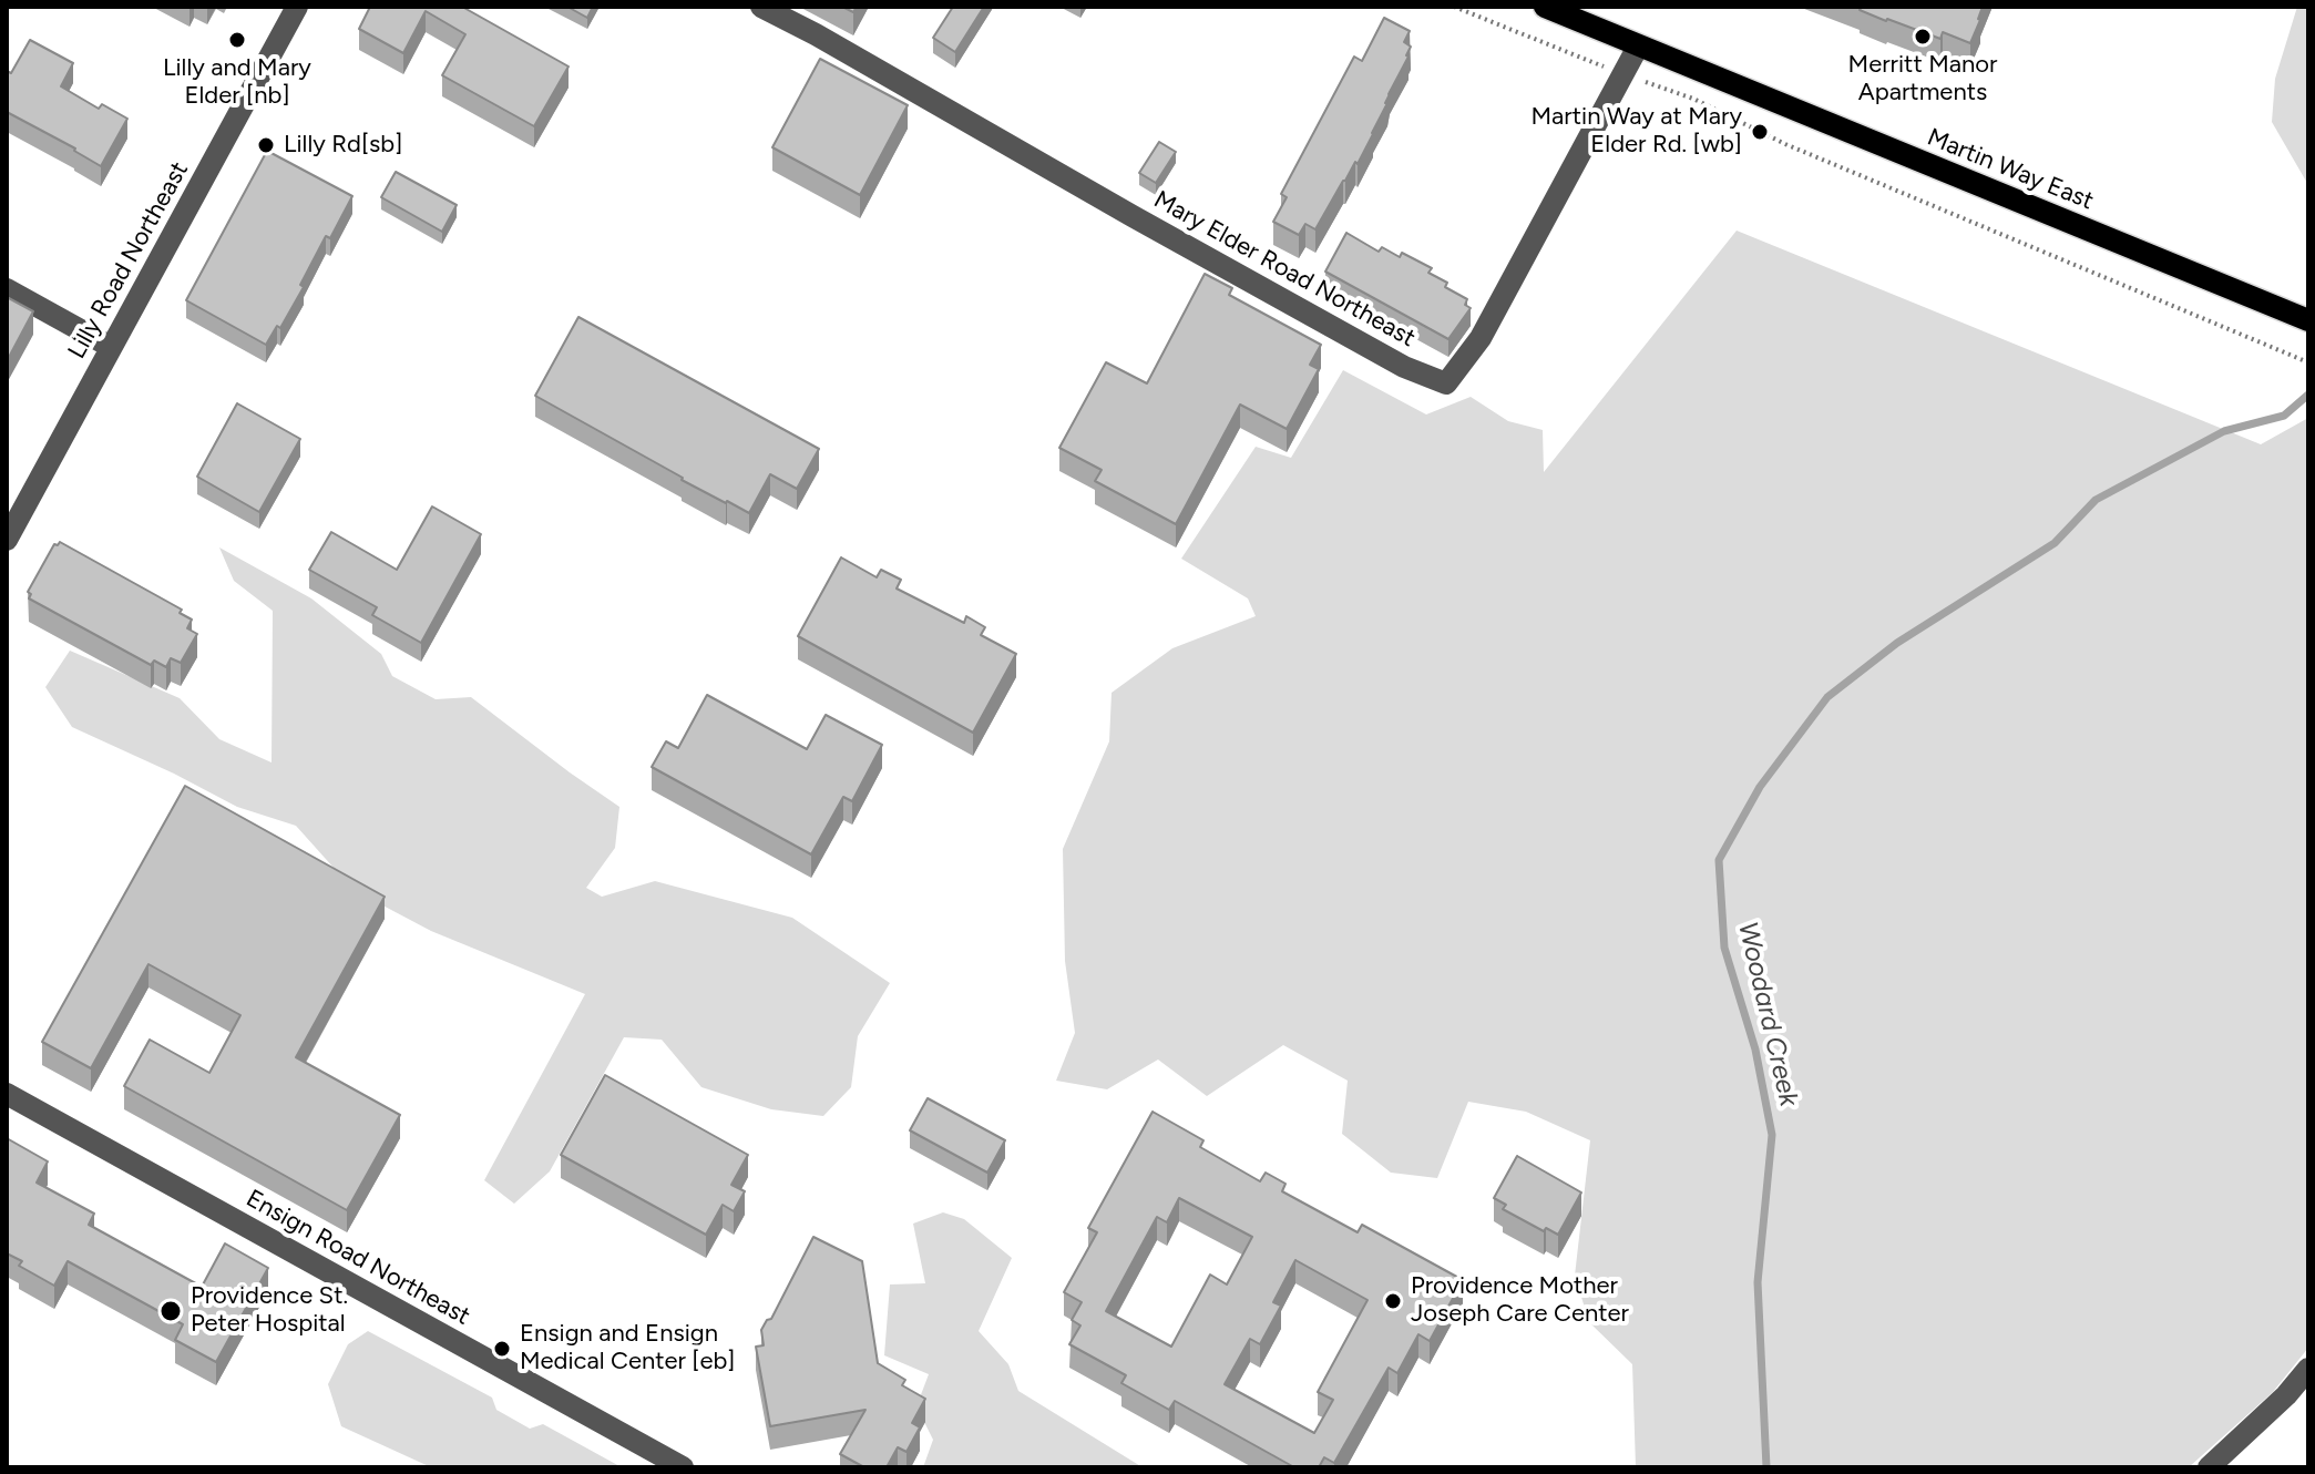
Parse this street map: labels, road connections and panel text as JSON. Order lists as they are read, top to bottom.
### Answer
{
  "streets": {
    "main road": ["Martin Way East"],
    "street": ["Lilly Road Northeast", "Mary Elder Road Northeast", "Ensign Road Northeast"]
  },
  "crossings": [
    ["Martin Way East", "Mary Elder Road Northeast"]
  ],
  "water": ["Woodard Creek"],
  "places": [
    "Merritt Manor Apartments",
    "Lilly and Mary Elder [nb]",
    "Martin Way at Mary Elder Rd. [wb]",
    "Lilly Rd[sb]",
    "Providence Mother Joseph Care Center",
    "Providence St. Peter Hospital",
    "Ensign and Ensign Medical Center [eb]"
  ]
}
